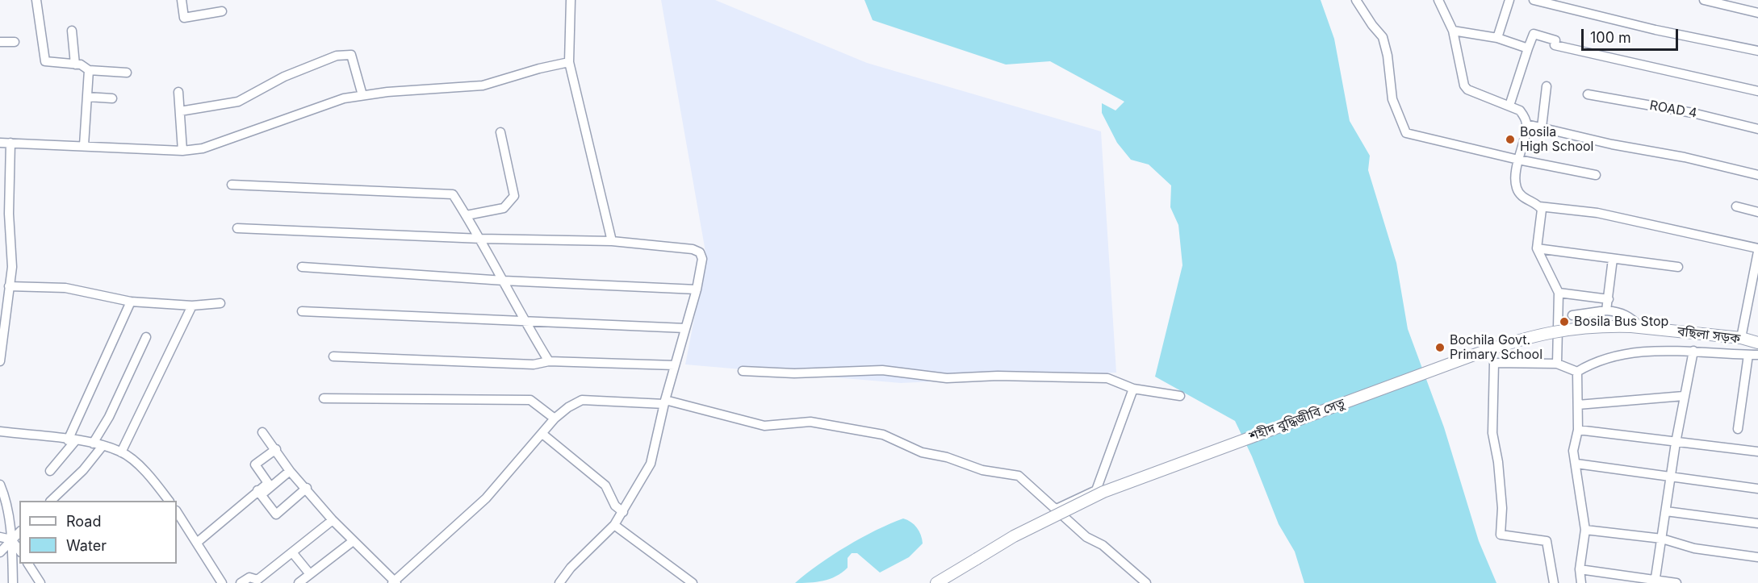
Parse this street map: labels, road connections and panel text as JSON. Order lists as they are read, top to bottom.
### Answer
{
  "streets": {
    "main road": ["বছিলা সড়ক", "শহীদ বুদ্ধিজীবি সেতু"],
    "street": ["ROAD 4"]
  },
  "crossings": [
    ["বছিলা সড়ক", "শহীদ বুদ্ধিজীবি সেতু"]
  ],
  "places": ["Bosila High School", "Bosila Bus Stop", "Bochila Govt. Primary School"],
  "legend": ["Road", "Water"],
  "scale_bar": "100 m"
}
